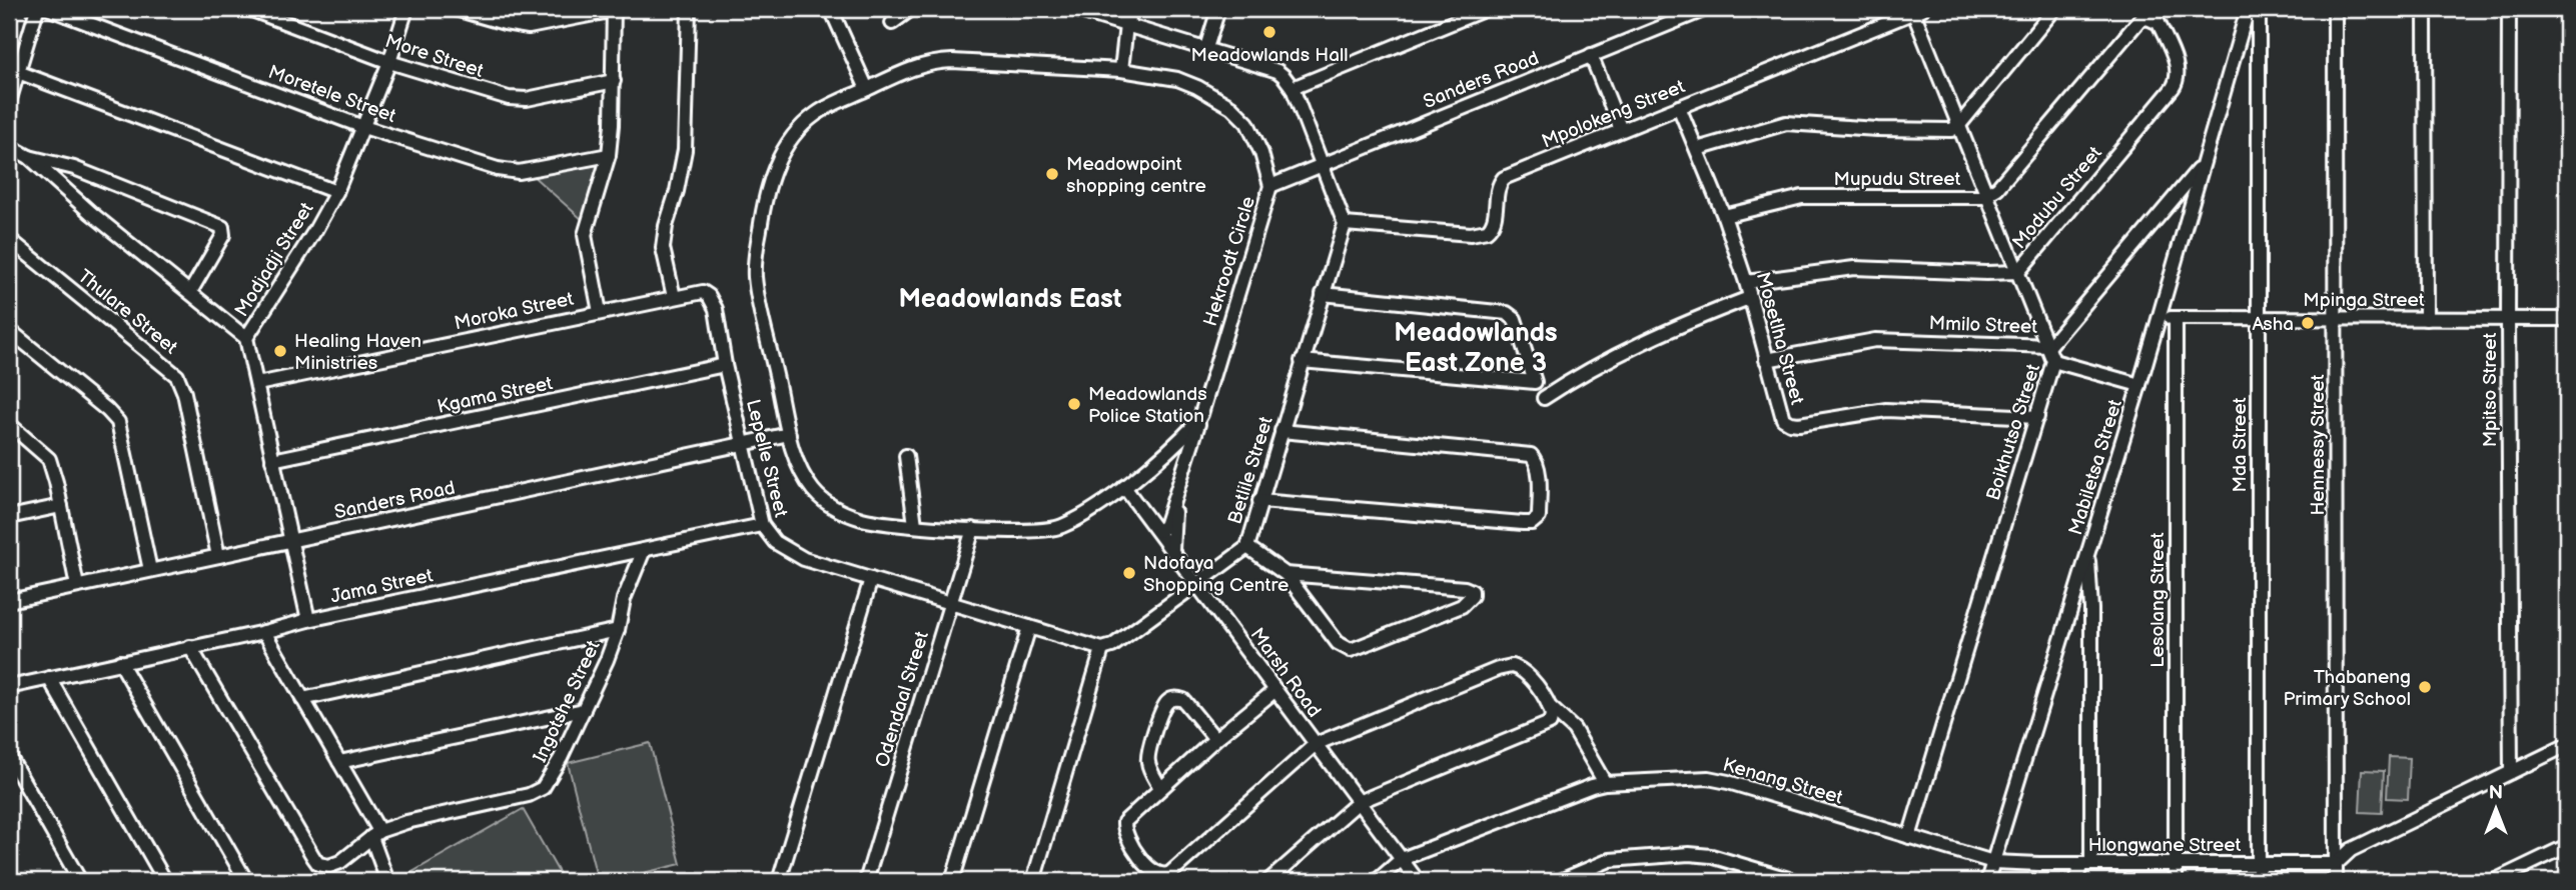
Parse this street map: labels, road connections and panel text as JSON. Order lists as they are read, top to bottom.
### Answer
{
  "streets": {
    "street": [
      "More Street",
      "Sanders Road",
      "Moretele Street",
      "Mpolokeng Street",
      "Mupudu Street",
      "Modubu Street",
      "Modjadji Street",
      "Hekroodt Circle",
      "Mpinga Street",
      "Moroka Street",
      "Thulare Street",
      "Mmilo Street",
      "Mosetlha Street",
      "Mpitso Street",
      "Kgama Street",
      "Boikhutso Street",
      "Mda Street",
      "Hennessy Street",
      "Lepelle Street",
      "Mabiletsa Street",
      "Betlile Street",
      "Jama Street",
      "Lesolang Street",
      "Marsh Road",
      "Odendaal Street",
      "Ingotshe Street",
      "Kenang Street",
      "Hlongwane Street"
    ]
  },
  "crossings": [
    ["More Street", "Modjadji Street"],
    ["Sanders Road", "Modjadji Street"],
    ["Sanders Road", "Hekroodt Circle"],
    ["Sanders Road", "Thulare Street"],
    ["Sanders Road", "Lepelle Street"],
    ["Moretele Street", "Modjadji Street"],
    ["Mpolokeng Street", "Mosetlha Street"],
    ["Mpolokeng Street", "Boikhutso Street"],
    ["Mpolokeng Street", "Betlile Street"],
    ["Mupudu Street", "Modubu Street"],
    ["Mupudu Street", "Mosetlha Street"],
    ["Mupudu Street", "Boikhutso Street"],
    ["Modubu Street", "Mosetlha Street"],
    ["Modubu Street", "Boikhutso Street"],
    ["Modjadji Street", "Moroka Street"],
    ["Modjadji Street", "Kgama Street"],
    ["Modjadji Street", "Jama Street"],
    ["Hekroodt Circle", "Marsh Road"],
    ["Hekroodt Circle", "Odendaal Street"],
    ["Mpinga Street", "Mpitso Street"],
    ["Mpinga Street", "Mda Street"],
    ["Mpinga Street", "Hennessy Street"],
    ["Mpinga Street", "Mabiletsa Street"],
    ["Mpinga Street", "Lesolang Street"],
    ["Moroka Street", "Lepelle Street"],
    ["Mmilo Street", "Mosetlha Street"],
    ["Mmilo Street", "Boikhutso Street"],
    ["Mmilo Street", "Mabiletsa Street"],
    ["Mosetlha Street", "Boikhutso Street"],
    ["Kgama Street", "Lepelle Street"],
    ["Boikhutso Street", "Kenang Street"],
    ["Mda Street", "Hlongwane Street"],
    ["Hennessy Street", "Hlongwane Street"],
    ["Lepelle Street", "Jama Street"],
    ["Lepelle Street", "Odendaal Street"],
    ["Mabiletsa Street", "Kenang Street"],
    ["Mabiletsa Street", "Hlongwane Street"],
    ["Betlile Street", "Marsh Road"],
    ["Jama Street", "Ingotshe Street"],
    ["Lesolang Street", "Hlongwane Street"],
    ["Marsh Road", "Kenang Street"],
    ["Kenang Street", "Hlongwane Street"]
  ],
  "districts": ["Meadowlands East", "Meadowlands East Zone 3"],
  "places": [
    "Meadowlands Hall",
    "Meadowpoint shopping centre",
    "Asha",
    "Healing Haven Ministries",
    "Meadowlands Police Station",
    "Ndofaya Shopping Centre",
    "Thabaneng Primary School"
  ],
  "north": "top"
}
